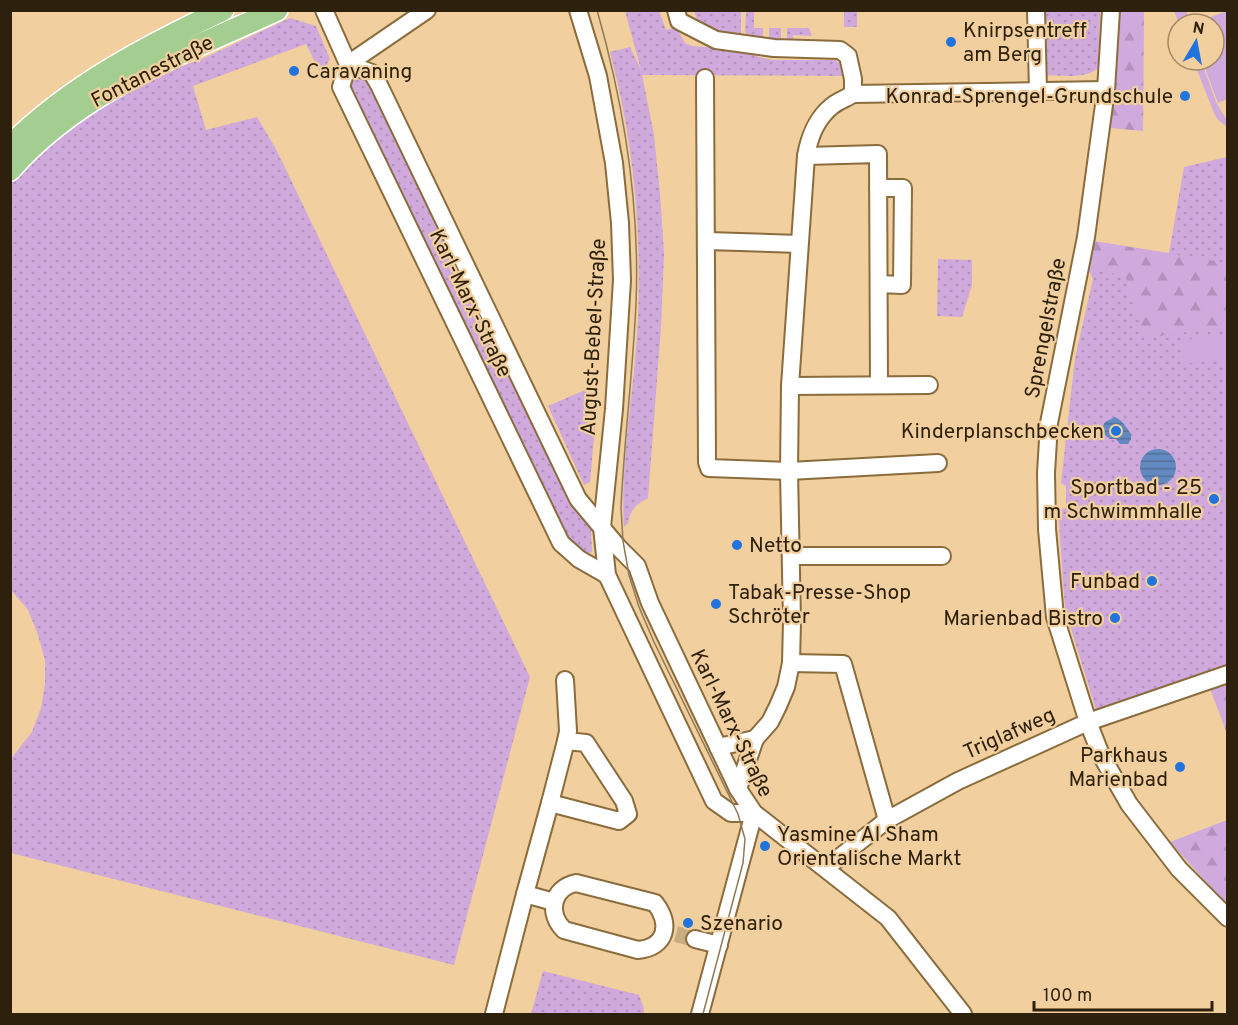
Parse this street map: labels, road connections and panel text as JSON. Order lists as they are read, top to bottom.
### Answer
{
  "streets": {
    "main road": ["Fontanestraße"],
    "street": [
      "Karl-Marx-Straße",
      "Sprengelstraße",
      "August-Bebel-Straße",
      "Triglafweg"
    ]
  },
  "crossings": [
    ["Karl-Marx-Straße", "August-Bebel-Straße"],
    ["Sprengelstraße", "Triglafweg"]
  ],
  "places": [
    "Knirpsentreff am Berg",
    "Caravaning",
    "Konrad-Sprengel-Grundschule",
    "Kinderplanschbecken",
    "Sportbad - 25 m Schwimmhalle",
    "Netto",
    "Funbad",
    "Tabak-Presse-Shop Schröter",
    "Marienbad Bistro",
    "Parkhaus Marienbad",
    "Yasmine Al Sham Orientalische Markt",
    "Szenario"
  ],
  "scale_bar": "100 m",
  "north": "top"
}
